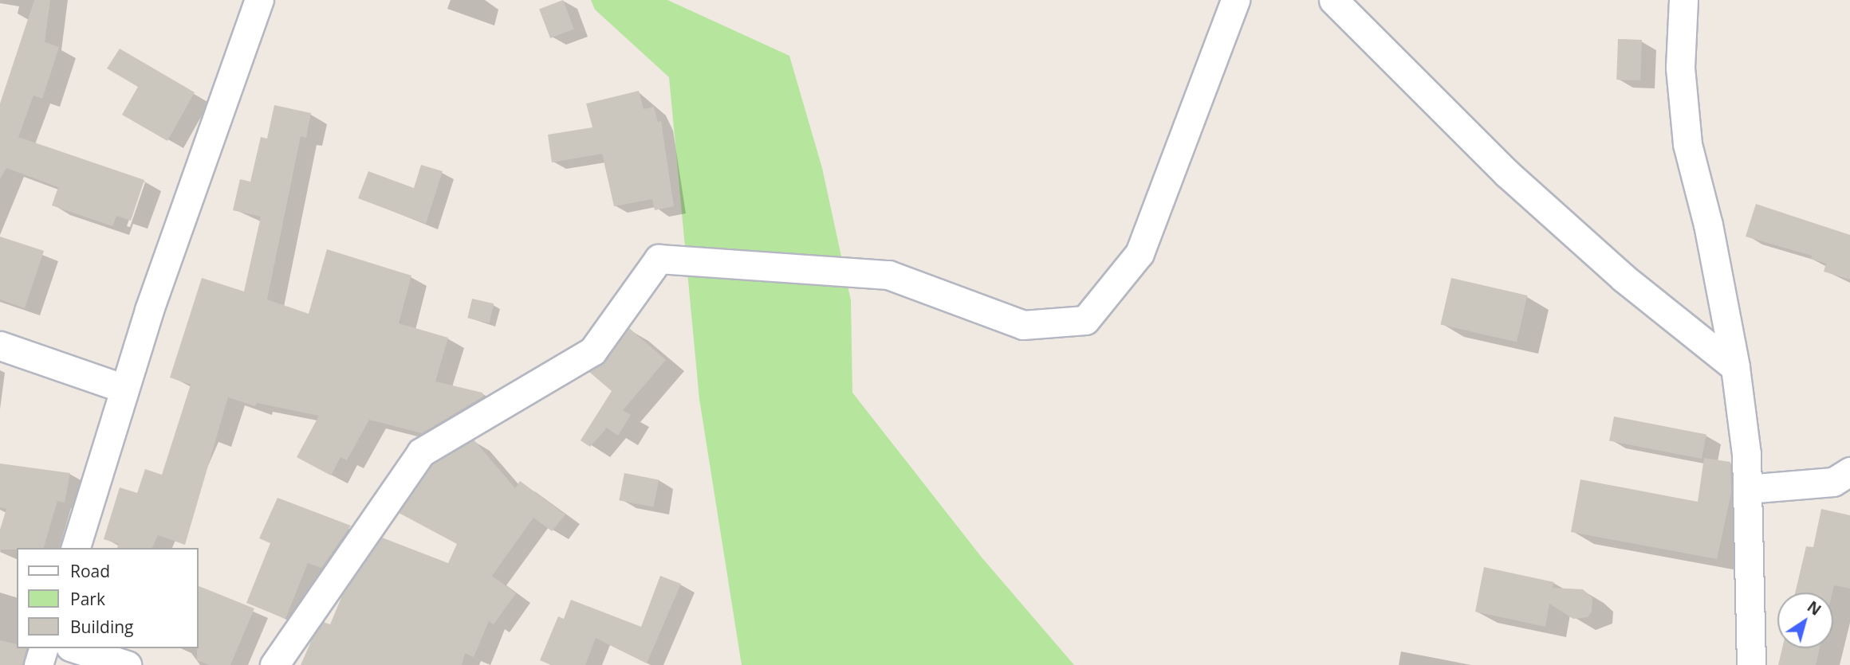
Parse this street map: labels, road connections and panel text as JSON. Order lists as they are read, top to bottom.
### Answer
{
  "legend": ["Road", "Park", "Building"],
  "north": "top right"
}
